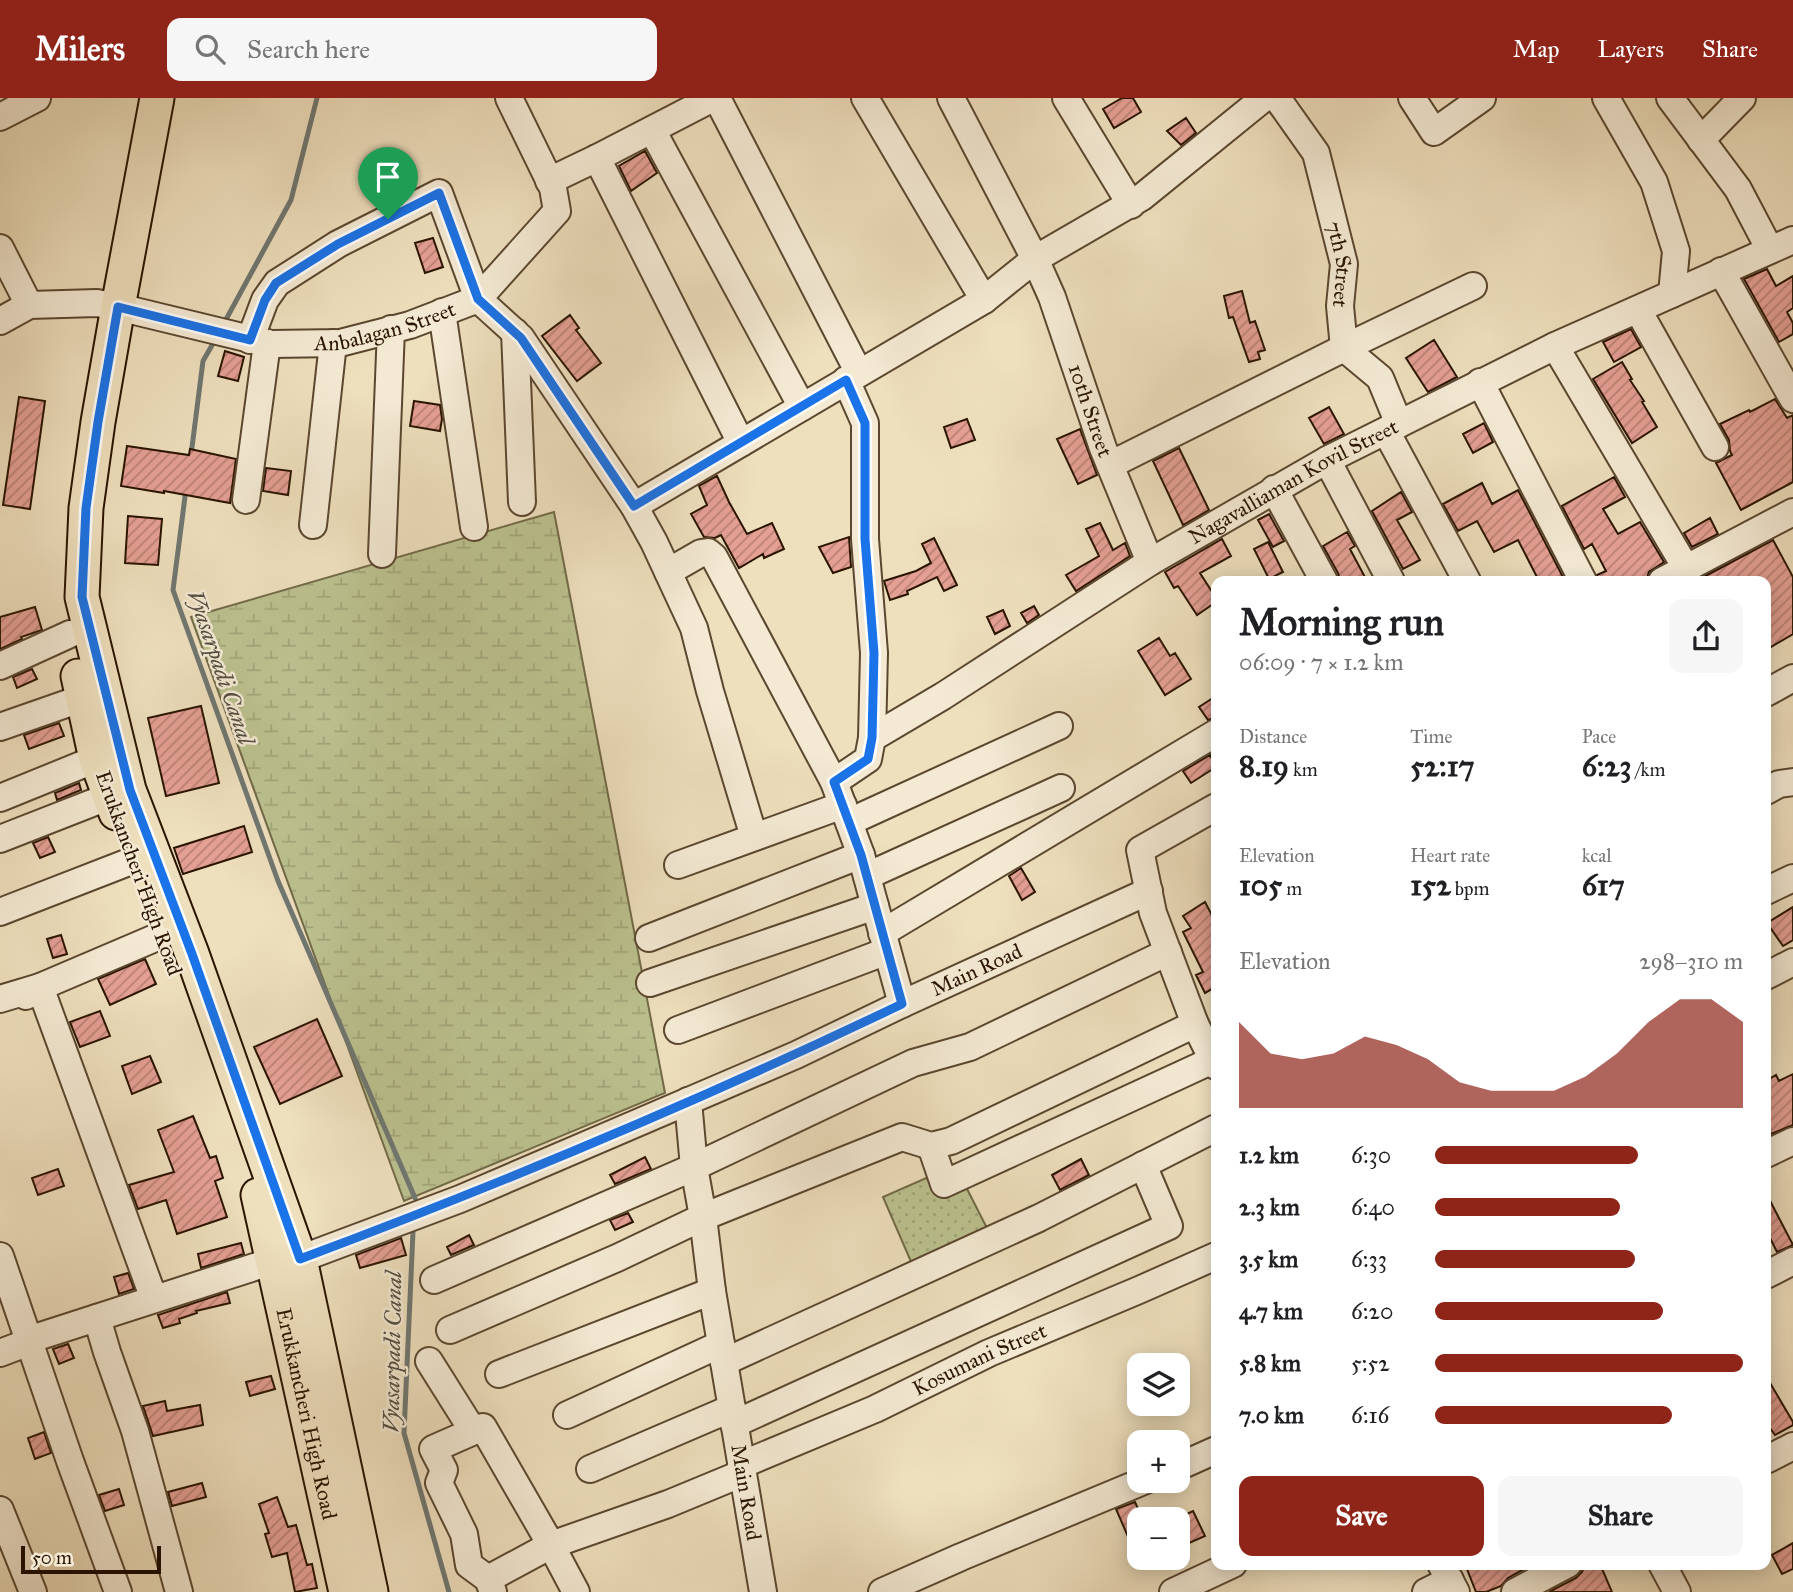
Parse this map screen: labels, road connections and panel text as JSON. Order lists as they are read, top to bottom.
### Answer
{
  "streets": {
    "main road": ["Erukkancheri High Road"],
    "street": [
      "7th Street",
      "Anbalagan Street",
      "10th Street",
      "Nagavalliaman Kovil Street",
      "Main Road",
      "Kosumani Street"
    ]
  },
  "crossings": [
    ["Anbalagan Street", "Erukkancheri High Road"],
    ["10th Street", "Nagavalliaman Kovil Street"],
    ["Erukkancheri High Road", "Main Road"],
    ["Main Road", "Kosumani Street"]
  ],
  "water": ["Vyasarpadi Canal"],
  "scale_bar": "50 m",
  "page": {
    "header": "Milers",
    "search": "Search here",
    "nav": ["Map", "Layers", "Share"],
    "heading": ["Morning run", "06:09 · 7 × 1.2 km"],
    "stats": [
      ["Distance", "8.19 km"],
      ["Time", "52:17"],
      ["Pace", "6:23 /km"],
      ["Elevation", "105 m"],
      ["Heart rate", "152 bpm"],
      ["kcal", "617"]
    ],
    "chart": ["Elevation", "298–310 m"],
    "list": [
      {
        "name": "1.2 km",
        "note": "6:30"
      },
      {
        "name": "2.3 km",
        "note": "6:40"
      },
      {
        "name": "3.5 km",
        "note": "6:33"
      },
      {
        "name": "4.7 km",
        "note": "6:20"
      },
      {
        "name": "5.8 km",
        "note": "5:52"
      },
      {
        "name": "7.0 km",
        "note": "6:16"
      }
    ],
    "map_buttons": ["+", "−"],
    "buttons": ["Save", "Share"],
    "scale": "50 m"
  }
}
